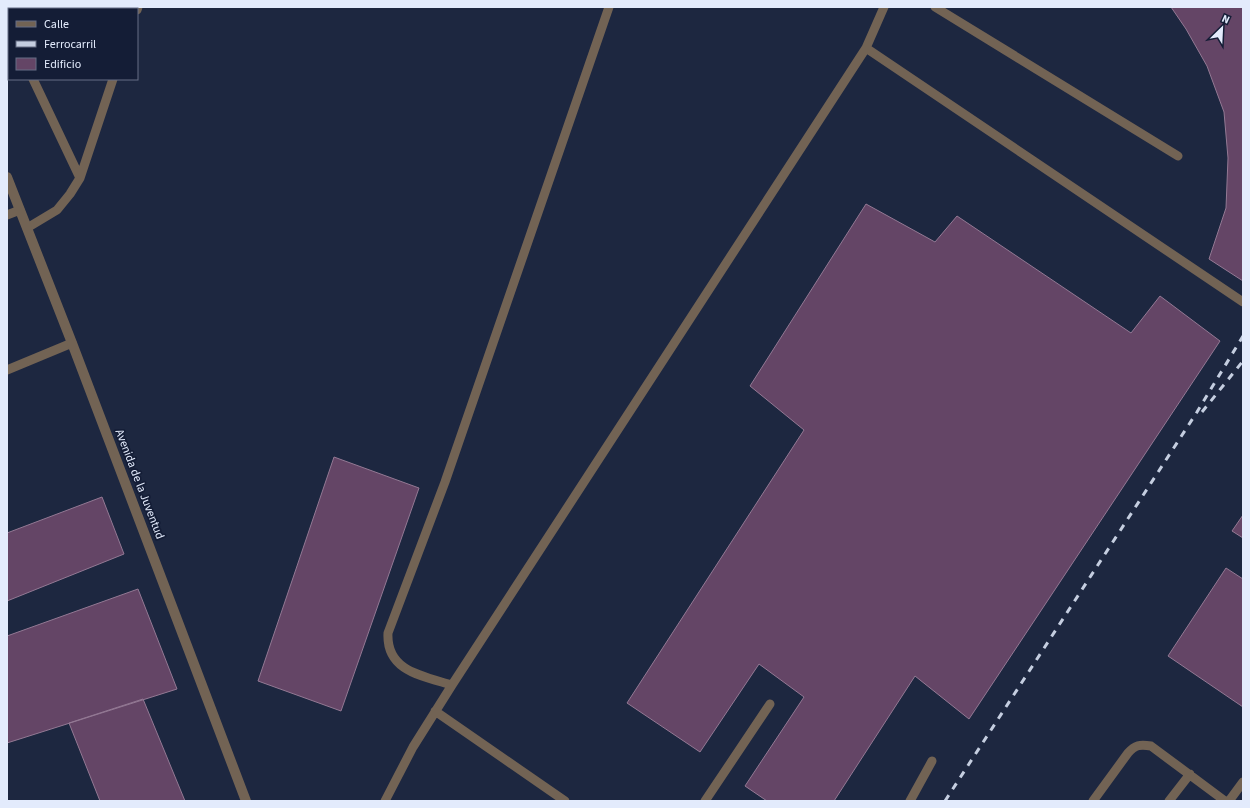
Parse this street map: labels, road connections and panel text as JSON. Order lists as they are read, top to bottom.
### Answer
{
  "streets": {
    "street": ["Avenida de la Juventud"]
  },
  "legend": ["Calle", "Ferrocarril", "Edificio"],
  "north": "top right"
}
